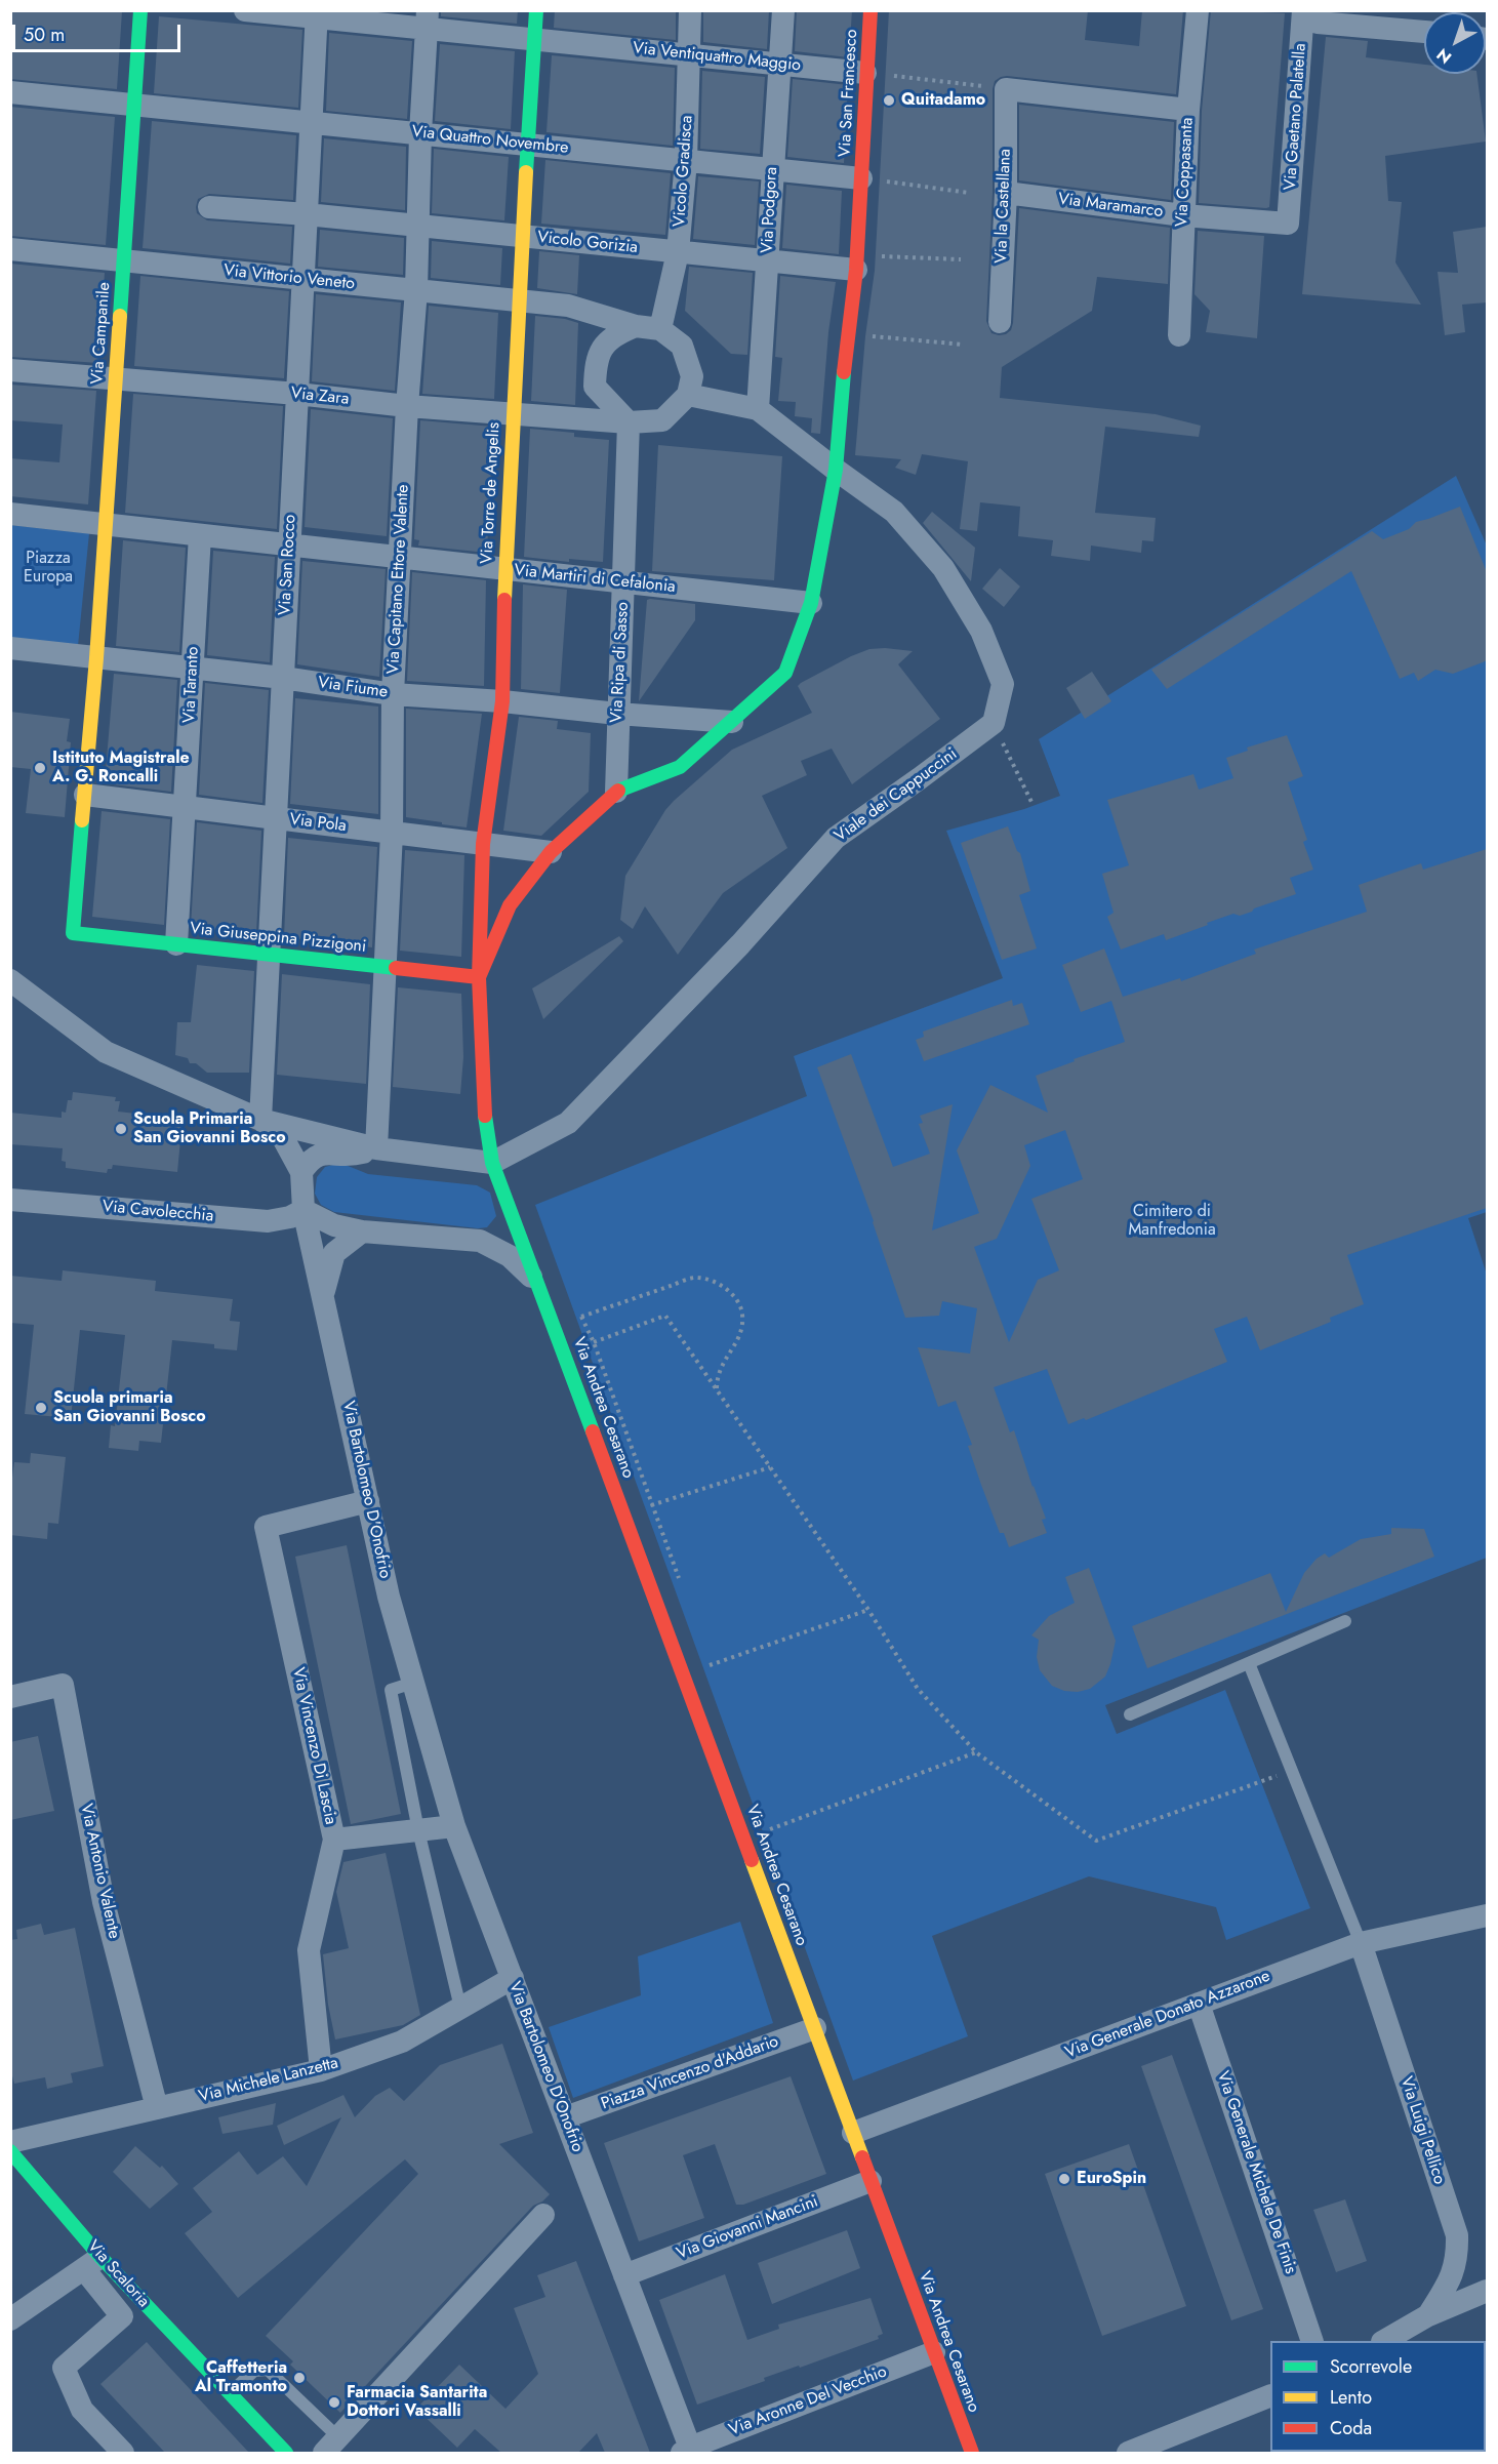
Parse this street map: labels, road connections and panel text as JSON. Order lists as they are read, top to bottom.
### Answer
{
  "streets": {
    "street": [
      "Via Ventiquattro Maggio",
      "Via San Francesco",
      "Via Gaetano Palatella",
      "Via Quattro Novembre",
      "Vicolo Gradisca",
      "Via Coppasanta",
      "Via la Castellana",
      "Via Maramarco",
      "Via Podgora",
      "Vicolo Gorizia",
      "Via Vittorio Veneto",
      "Via Campanile",
      "Via Zara",
      "Via Torre de Angelis",
      "Via San Rocco",
      "Via Capitano Ettore Valente",
      "Via Martiri di Cefalonia",
      "Via Ripa di Sasso",
      "Via Taranto",
      "Via Fiume",
      "Viale dei Cappuccini",
      "Via Pola",
      "Via Giuseppina Pizzigoni",
      "Via Cavolecchia",
      "Via Andrea Cesarano",
      "Via Bartolomeo D'Onofrio",
      "Via Vincenzo Di Lascia",
      "Via Antonio Valente",
      "Via Generale Donato Azzarone",
      "Piazza Vincenzo d'Addario",
      "Via Michele Lanzetta",
      "Via Luigi Pellico",
      "Via Generale Michele De Finis",
      "Via Giovanni Mancini",
      "Via Scaloria",
      "Via Aronne Del Vecchio"
    ]
  },
  "crossings": [
    ["Via Ventiquattro Maggio", "Via San Francesco"],
    ["Via Ventiquattro Maggio", "Vicolo Gradisca"],
    ["Via Ventiquattro Maggio", "Via Podgora"],
    ["Via Ventiquattro Maggio", "Via Torre de Angelis"],
    ["Via Ventiquattro Maggio", "Via San Rocco"],
    ["Via Ventiquattro Maggio", "Via Capitano Ettore Valente"],
    ["Via San Francesco", "Via Quattro Novembre"],
    ["Via Gaetano Palatella", "Via Maramarco"],
    ["Via Quattro Novembre", "Vicolo Gradisca"],
    ["Via Quattro Novembre", "Via Podgora"],
    ["Via Quattro Novembre", "Via Campanile"],
    ["Via Quattro Novembre", "Via Torre de Angelis"],
    ["Via Quattro Novembre", "Via San Rocco"],
    ["Via Quattro Novembre", "Via Capitano Ettore Valente"],
    ["Vicolo Gradisca", "Vicolo Gorizia"],
    ["Vicolo Gradisca", "Via Vittorio Veneto"],
    ["Vicolo Gradisca", "Via Zara"],
    ["Vicolo Gradisca", "Via Ripa di Sasso"],
    ["Via Coppasanta", "Via Maramarco"],
    ["Via la Castellana", "Via Maramarco"],
    ["Via Podgora", "Vicolo Gorizia"],
    ["Vicolo Gorizia", "Via Torre de Angelis"],
    ["Vicolo Gorizia", "Via San Rocco"],
    ["Vicolo Gorizia", "Via Capitano Ettore Valente"],
    ["Via Vittorio Veneto", "Via Campanile"],
    ["Via Vittorio Veneto", "Via Zara"],
    ["Via Vittorio Veneto", "Via Torre de Angelis"],
    ["Via Vittorio Veneto", "Via San Rocco"],
    ["Via Vittorio Veneto", "Via Capitano Ettore Valente"],
    ["Via Vittorio Veneto", "Via Ripa di Sasso"],
    ["Via Campanile", "Via Zara"],
    ["Via Campanile", "Via Martiri di Cefalonia"],
    ["Via Campanile", "Via Fiume"],
    ["Via Campanile", "Via Pola"],
    ["Via Campanile", "Via Giuseppina Pizzigoni"],
    ["Via Zara", "Via Torre de Angelis"],
    ["Via Zara", "Via San Rocco"],
    ["Via Zara", "Via Capitano Ettore Valente"],
    ["Via Zara", "Via Ripa di Sasso"],
    ["Via Torre de Angelis", "Via Martiri di Cefalonia"],
    ["Via Torre de Angelis", "Via Fiume"],
    ["Via Torre de Angelis", "Via Pola"],
    ["Via Torre de Angelis", "Via Giuseppina Pizzigoni"],
    ["Via Torre de Angelis", "Via Andrea Cesarano"],
    ["Via San Rocco", "Via Martiri di Cefalonia"],
    ["Via San Rocco", "Via Fiume"],
    ["Via San Rocco", "Via Pola"],
    ["Via San Rocco", "Via Giuseppina Pizzigoni"],
    ["Via Capitano Ettore Valente", "Via Martiri di Cefalonia"],
    ["Via Capitano Ettore Valente", "Via Fiume"],
    ["Via Capitano Ettore Valente", "Via Pola"],
    ["Via Capitano Ettore Valente", "Via Giuseppina Pizzigoni"],
    ["Via Martiri di Cefalonia", "Via Ripa di Sasso"],
    ["Via Martiri di Cefalonia", "Via Taranto"],
    ["Via Martiri di Cefalonia", "Via Andrea Cesarano"],
    ["Via Ripa di Sasso", "Via Fiume"],
    ["Via Ripa di Sasso", "Via Andrea Cesarano"],
    ["Via Taranto", "Via Fiume"],
    ["Via Taranto", "Via Pola"],
    ["Via Taranto", "Via Giuseppina Pizzigoni"],
    ["Via Fiume", "Via Andrea Cesarano"],
    ["Viale dei Cappuccini", "Via Andrea Cesarano"],
    ["Via Pola", "Via Andrea Cesarano"],
    ["Via Giuseppina Pizzigoni", "Via Andrea Cesarano"],
    ["Via Cavolecchia", "Via Bartolomeo D'Onofrio"],
    ["Via Andrea Cesarano", "Via Generale Donato Azzarone"],
    ["Via Andrea Cesarano", "Piazza Vincenzo d'Addario"],
    ["Via Andrea Cesarano", "Via Giovanni Mancini"],
    ["Via Andrea Cesarano", "Via Aronne Del Vecchio"],
    ["Via Bartolomeo D'Onofrio", "Via Vincenzo Di Lascia"],
    ["Via Bartolomeo D'Onofrio", "Piazza Vincenzo d'Addario"],
    ["Via Bartolomeo D'Onofrio", "Via Michele Lanzetta"],
    ["Via Bartolomeo D'Onofrio", "Via Giovanni Mancini"],
    ["Via Bartolomeo D'Onofrio", "Via Aronne Del Vecchio"],
    ["Via Vincenzo Di Lascia", "Via Michele Lanzetta"],
    ["Via Antonio Valente", "Via Michele Lanzetta"],
    ["Via Generale Donato Azzarone", "Via Luigi Pellico"],
    ["Via Generale Donato Azzarone", "Via Generale Michele De Finis"]
  ],
  "parks": ["Piazza Europa", "Cimitero di Manfredonia"],
  "places": [
    "Quitadamo",
    "Istituto Magistrale A. G. Roncalli",
    "Scuola Primaria San Giovanni Bosco",
    "Scuola primaria San Giovanni Bosco",
    "EuroSpin",
    "Caffetteria Al Tramonto",
    "Farmacia Santarita Dottori Vassalli"
  ],
  "legend": ["Scorrevole", "Lento", "Coda"],
  "scale_bar": "50 m",
  "north": "bottom left"
}
